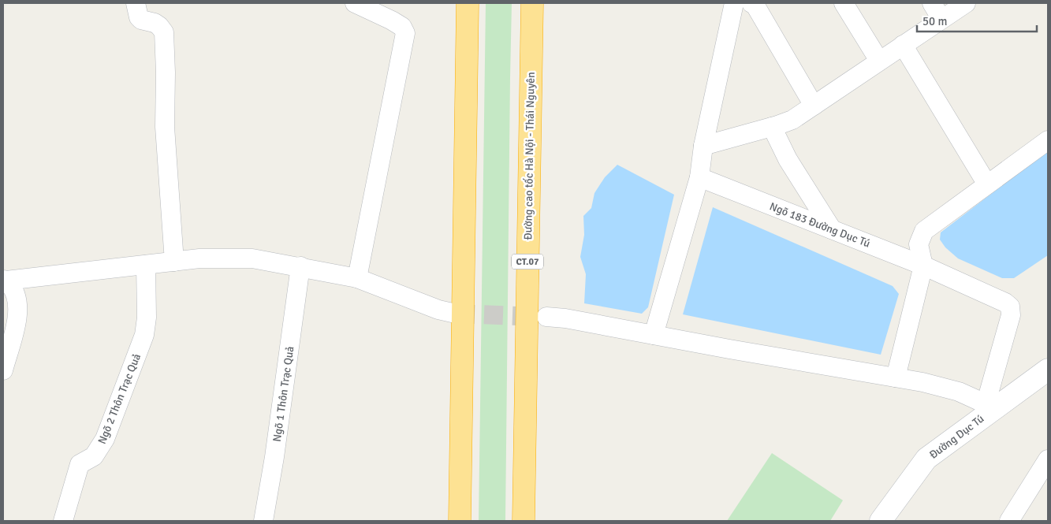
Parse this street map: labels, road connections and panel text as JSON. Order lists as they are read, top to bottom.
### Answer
{
  "streets": {
    "highway": ["Đường cao tốc Hà Nội - Thái Nguyên", "CT.07"],
    "street": [
      "Ngõ 183 Đường Dục Tú",
      "Ngõ 1 Thôn Trạc Quả",
      "Ngõ 2 Thôn Trạc Quả",
      "Đường Dục Tú"
    ]
  },
  "crossings": [
    ["Ngõ 183 Đường Dục Tú", "Đường Dục Tú"]
  ],
  "scale_bar": "50 m"
}
